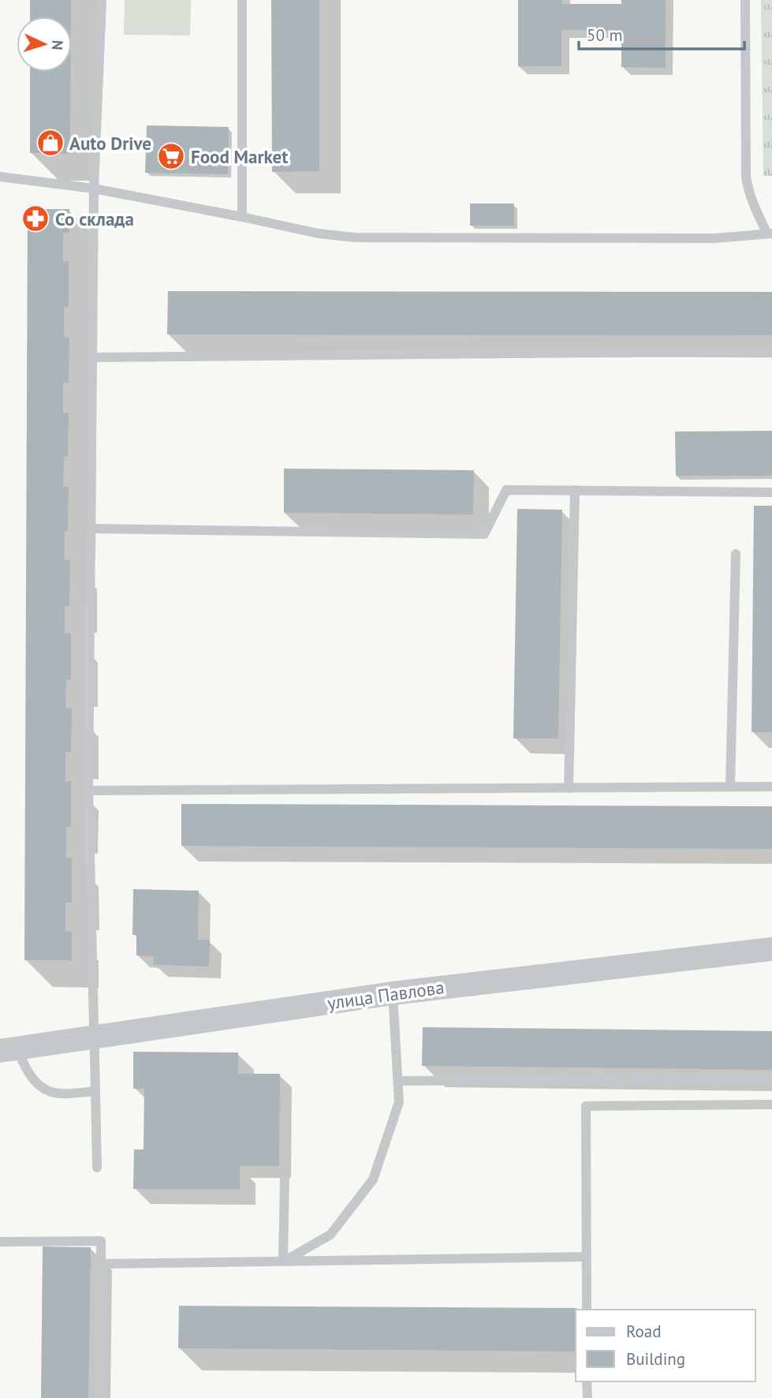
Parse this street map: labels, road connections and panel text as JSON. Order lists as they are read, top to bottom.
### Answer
{
  "streets": {
    "street": ["улица Павлова"]
  },
  "places": {
    "shop": ["Auto Drive"],
    "supermarket": ["Food Market"],
    "pharmacy": ["Со склада"]
  },
  "legend": ["Road", "Building"],
  "scale_bar": "50 m",
  "north": "right"
}
